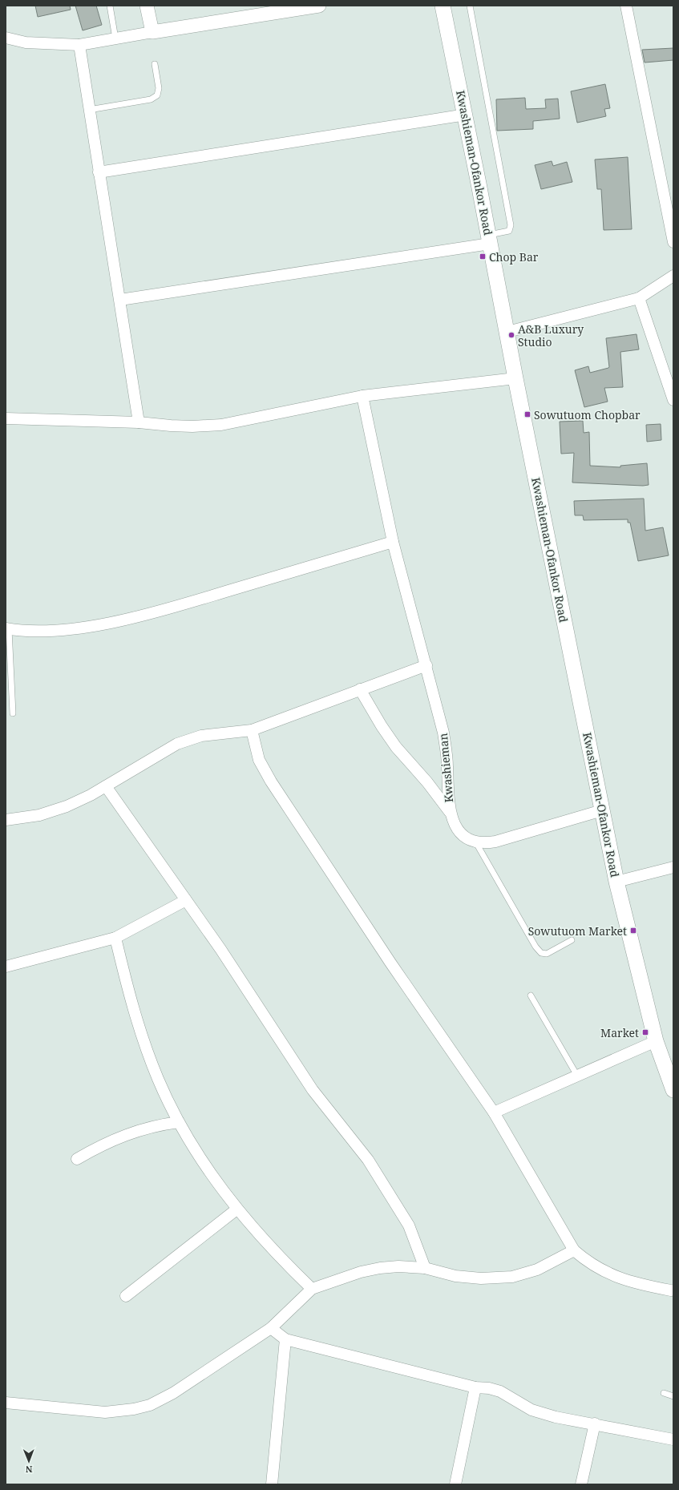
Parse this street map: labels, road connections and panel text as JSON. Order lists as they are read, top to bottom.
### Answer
{
  "streets": {
    "main road": ["Kwashieman-Ofankor Road"],
    "street": ["Kwashieman"]
  },
  "crossings": [
    ["Kwashieman-Ofankor Road", "Kwashieman"]
  ],
  "places": {
    "transit": [
      "Chop Bar",
      "Sowutuom Chopbar",
      "Sowutuom Market",
      "Market"
    ],
    "other": ["A&B Luxury Studio"]
  },
  "north": "bottom"
}
